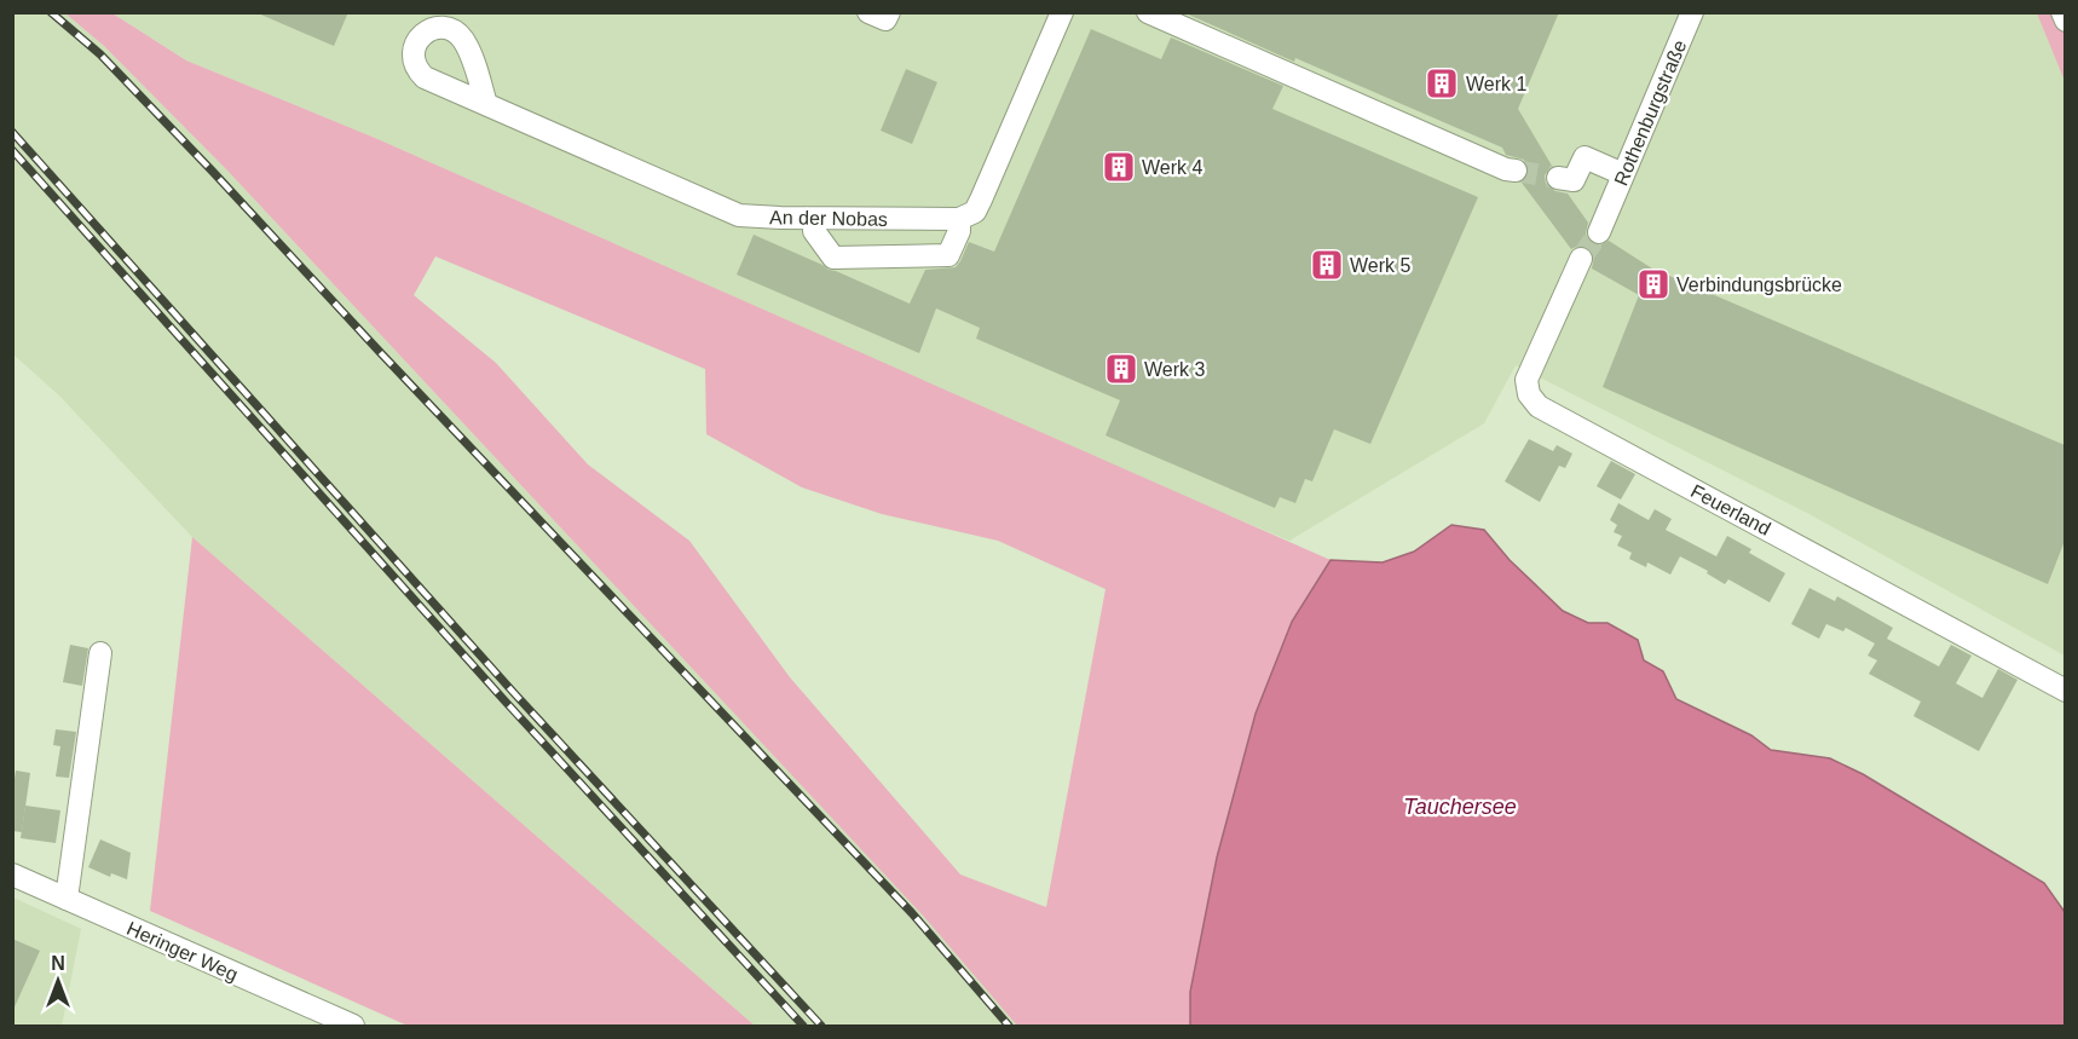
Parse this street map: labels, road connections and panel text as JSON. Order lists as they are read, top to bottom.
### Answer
{
  "streets": {
    "street": [
      "Rothenburgstraße",
      "An der Nobas",
      "Feuerland",
      "Heringer Weg"
    ]
  },
  "water": ["Tauchersee"],
  "places": {
    "building": [
      "Werk 1",
      "Werk 4",
      "Werk 5",
      "Verbindungsbrücke",
      "Werk 3"
    ]
  },
  "north": "top"
}
